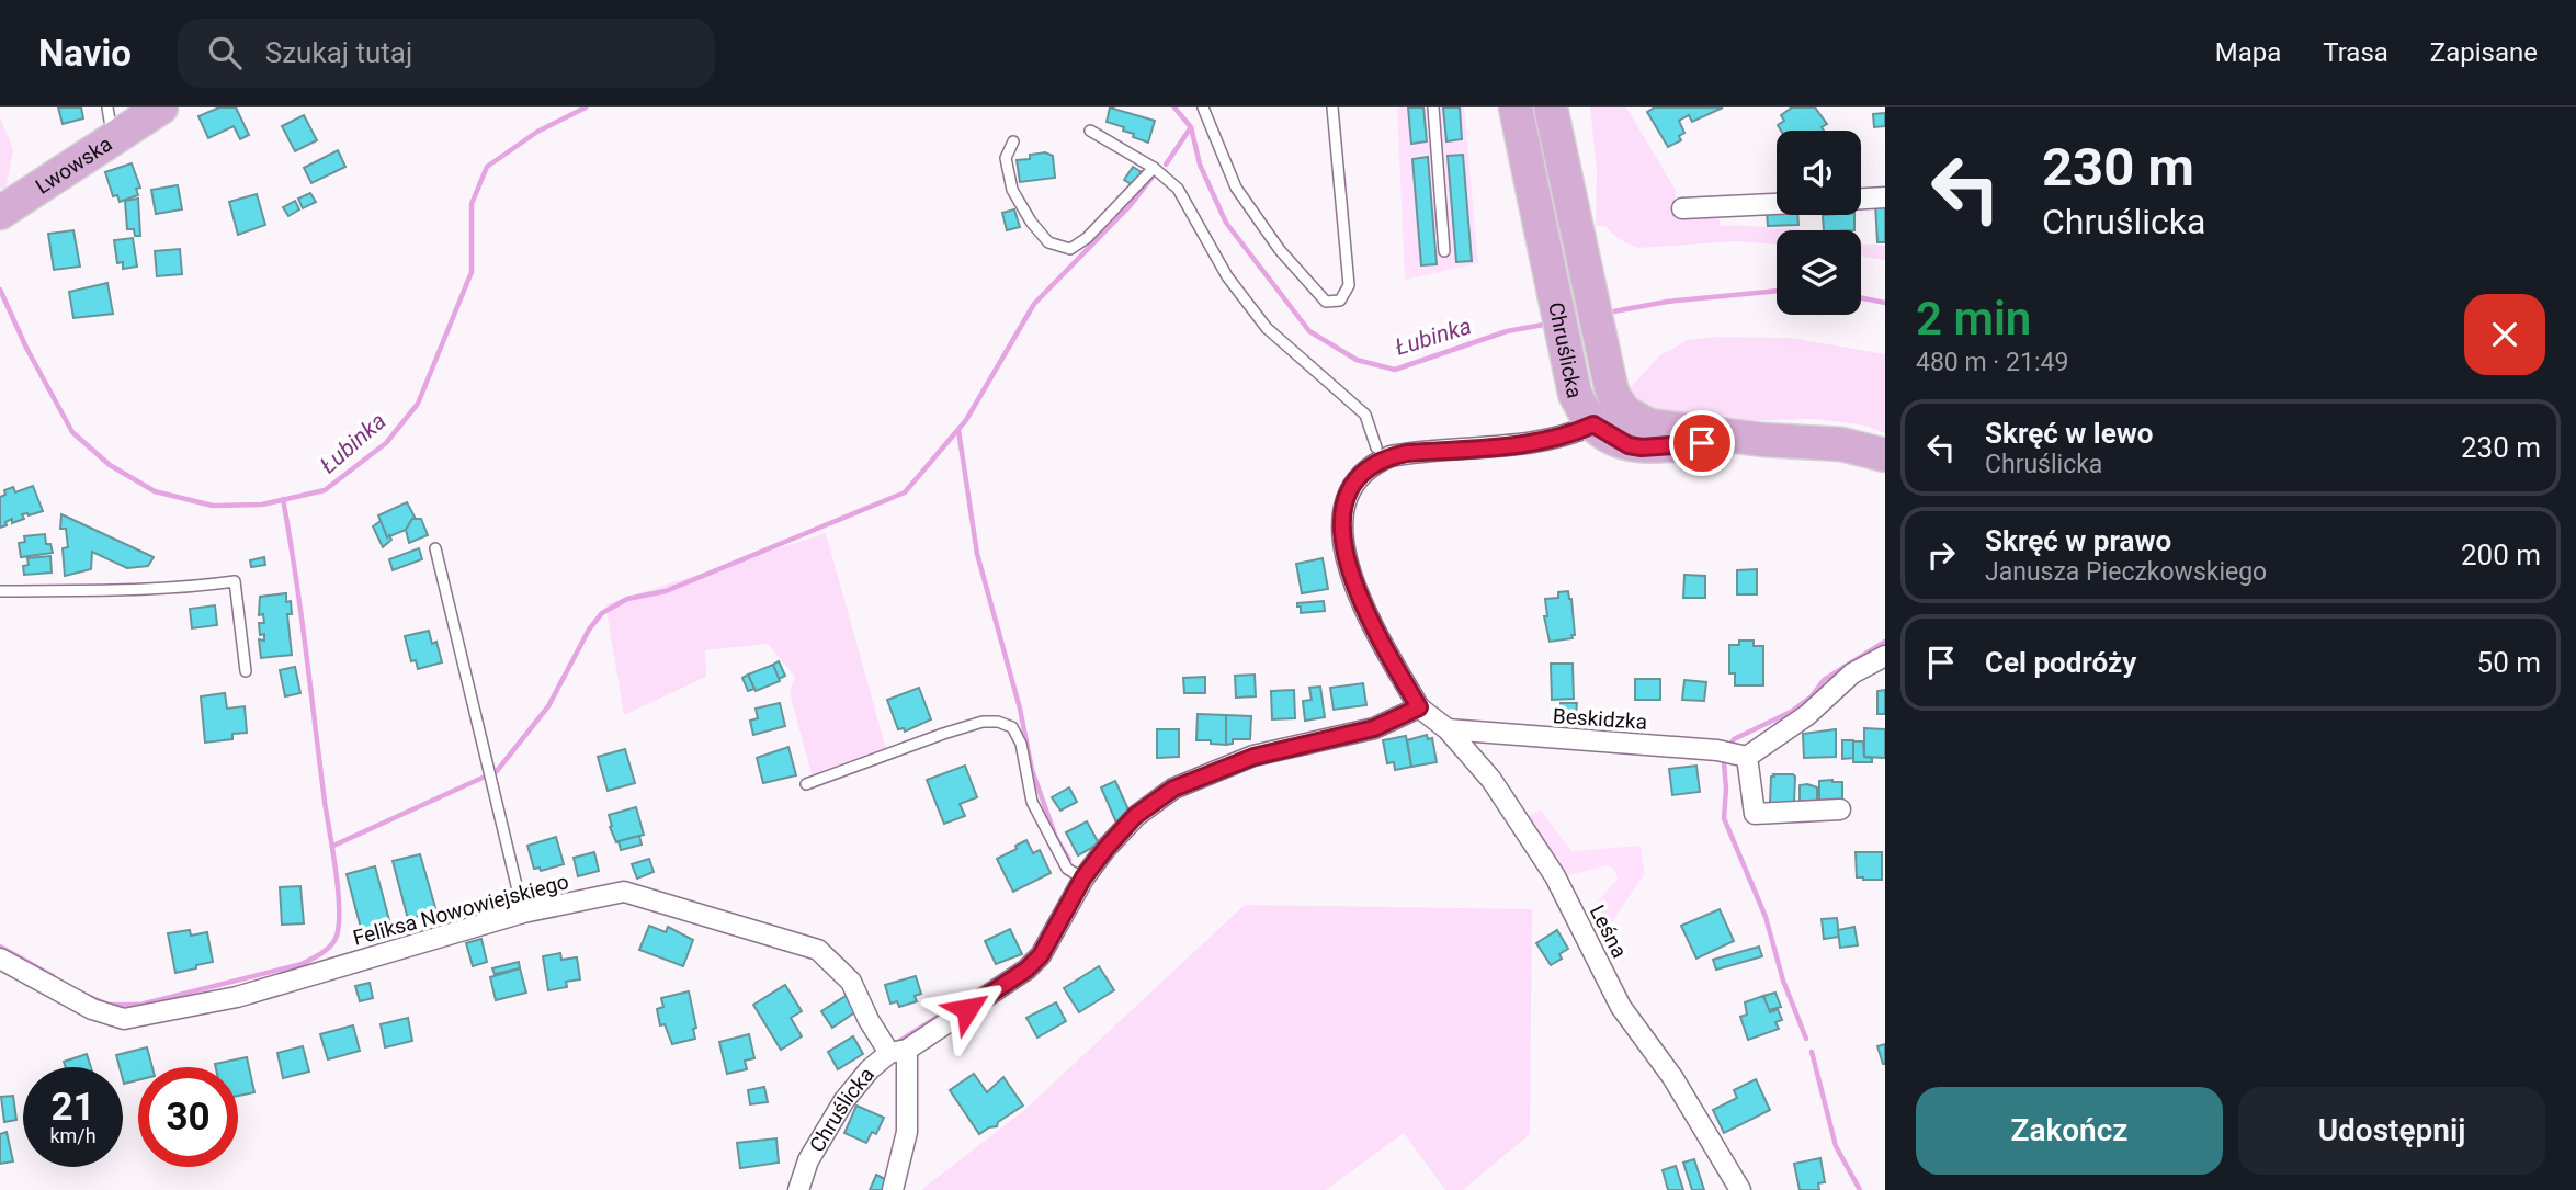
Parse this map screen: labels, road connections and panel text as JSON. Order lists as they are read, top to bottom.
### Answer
{
  "streets": {
    "main road": ["Lwowska", "Chruślicka"],
    "street": ["Beskidzka", "Feliksa Nowowiejskiego", "Leśna"]
  },
  "crossings": [
    ["Chruślicka", "Feliksa Nowowiejskiego"],
    ["Chruślicka", "Leśna"],
    ["Beskidzka", "Leśna"]
  ],
  "water": ["Łubinka"],
  "page": {
    "header": "Navio",
    "search": "Szukaj tutaj",
    "nav": ["Mapa", "Trasa", "Zapisane"],
    "turn": ["230 m", "Chruślicka"],
    "heading": ["2 min", "480 m · 21:49"],
    "list": [
      {
        "name": "Skręć w lewo",
        "note": "Chruślicka",
        "value": "230 m"
      },
      {
        "name": "Skręć w prawo",
        "note": "Janusza Pieczkowskiego",
        "value": "200 m"
      },
      {
        "name": "Cel podróży",
        "value": "50 m"
      }
    ],
    "speed": "21 km/h",
    "limit": "30",
    "buttons": ["Zakończ", "Udostępnij"]
  }
}
